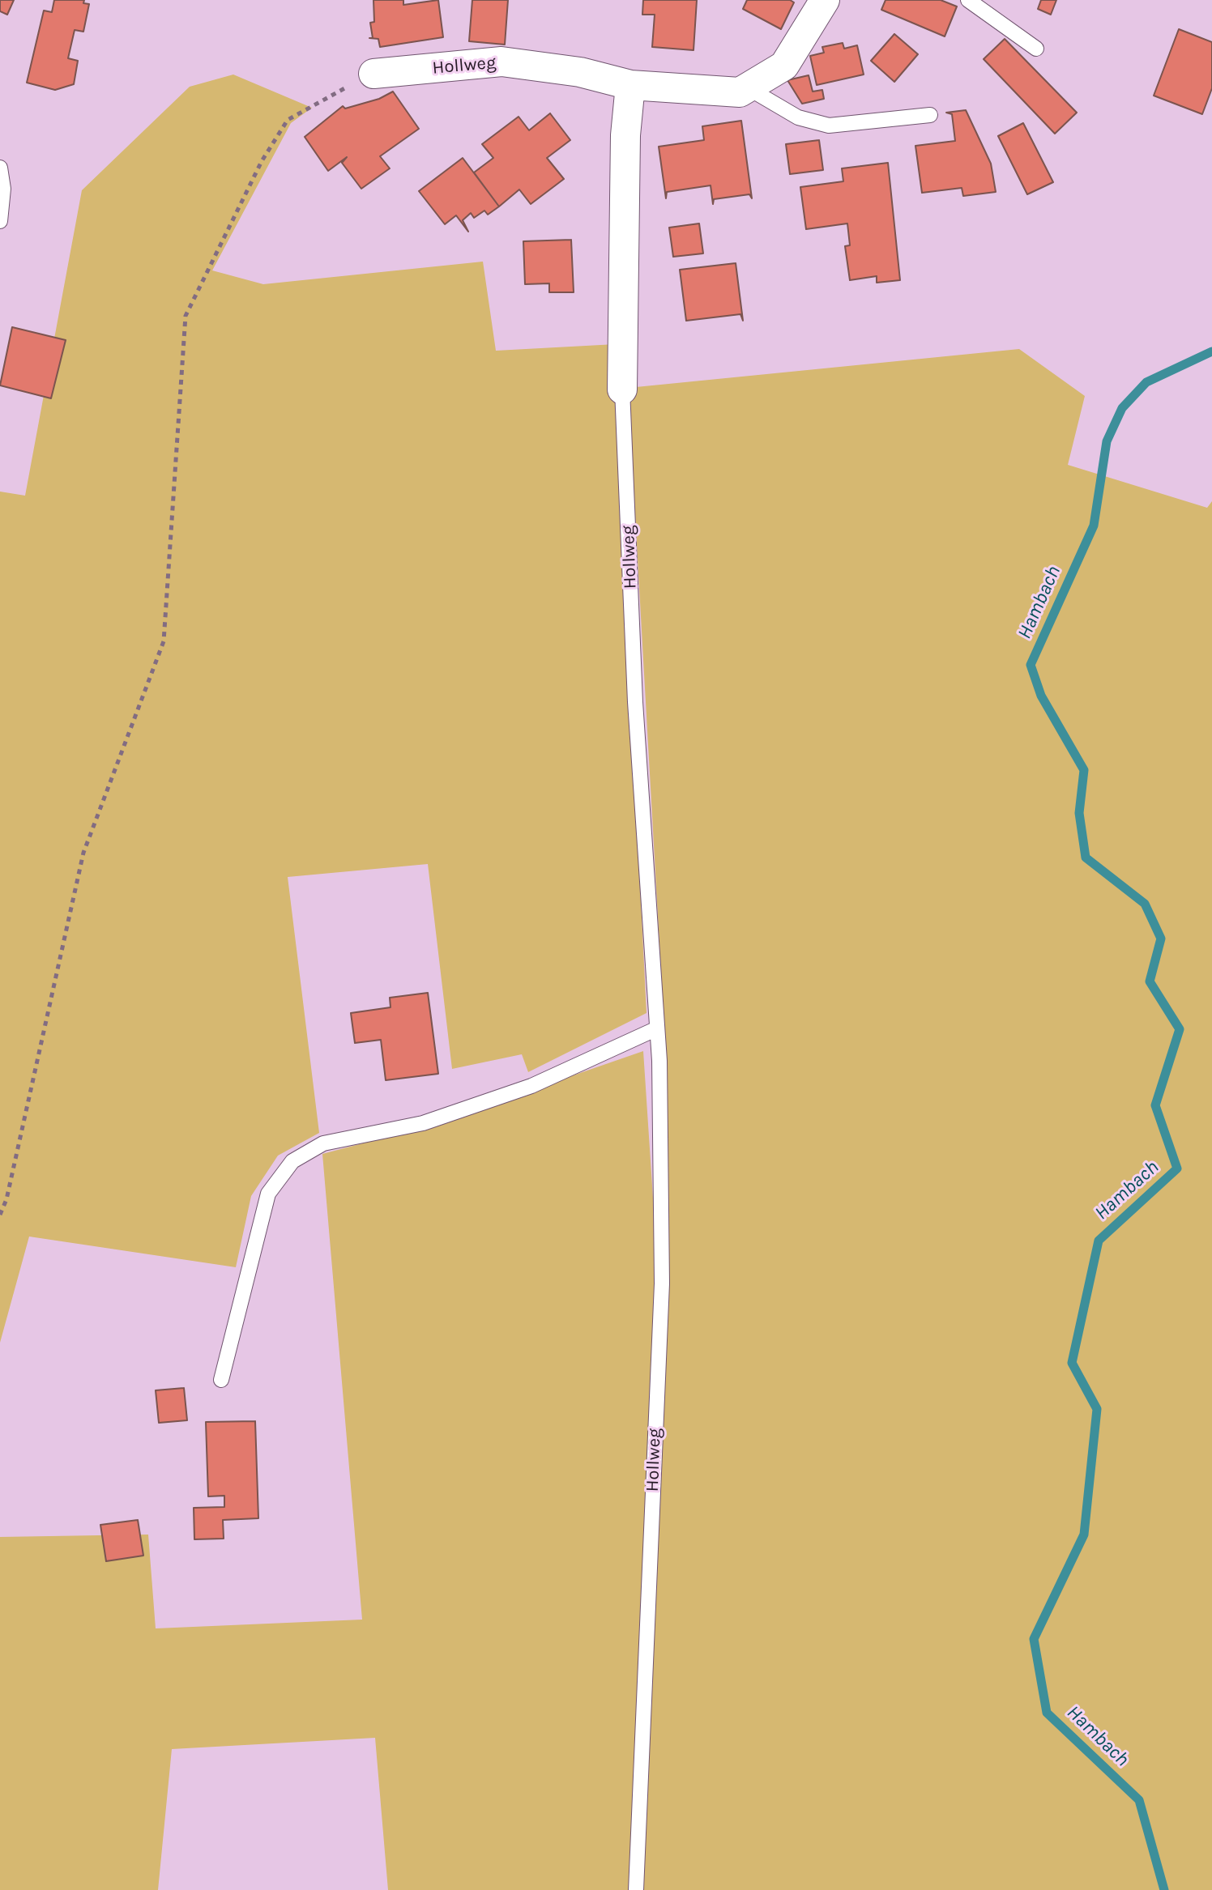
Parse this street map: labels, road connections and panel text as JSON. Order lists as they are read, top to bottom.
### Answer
{
  "streets": {
    "street": ["Hollweg"]
  },
  "water": ["Hambach"]
}
